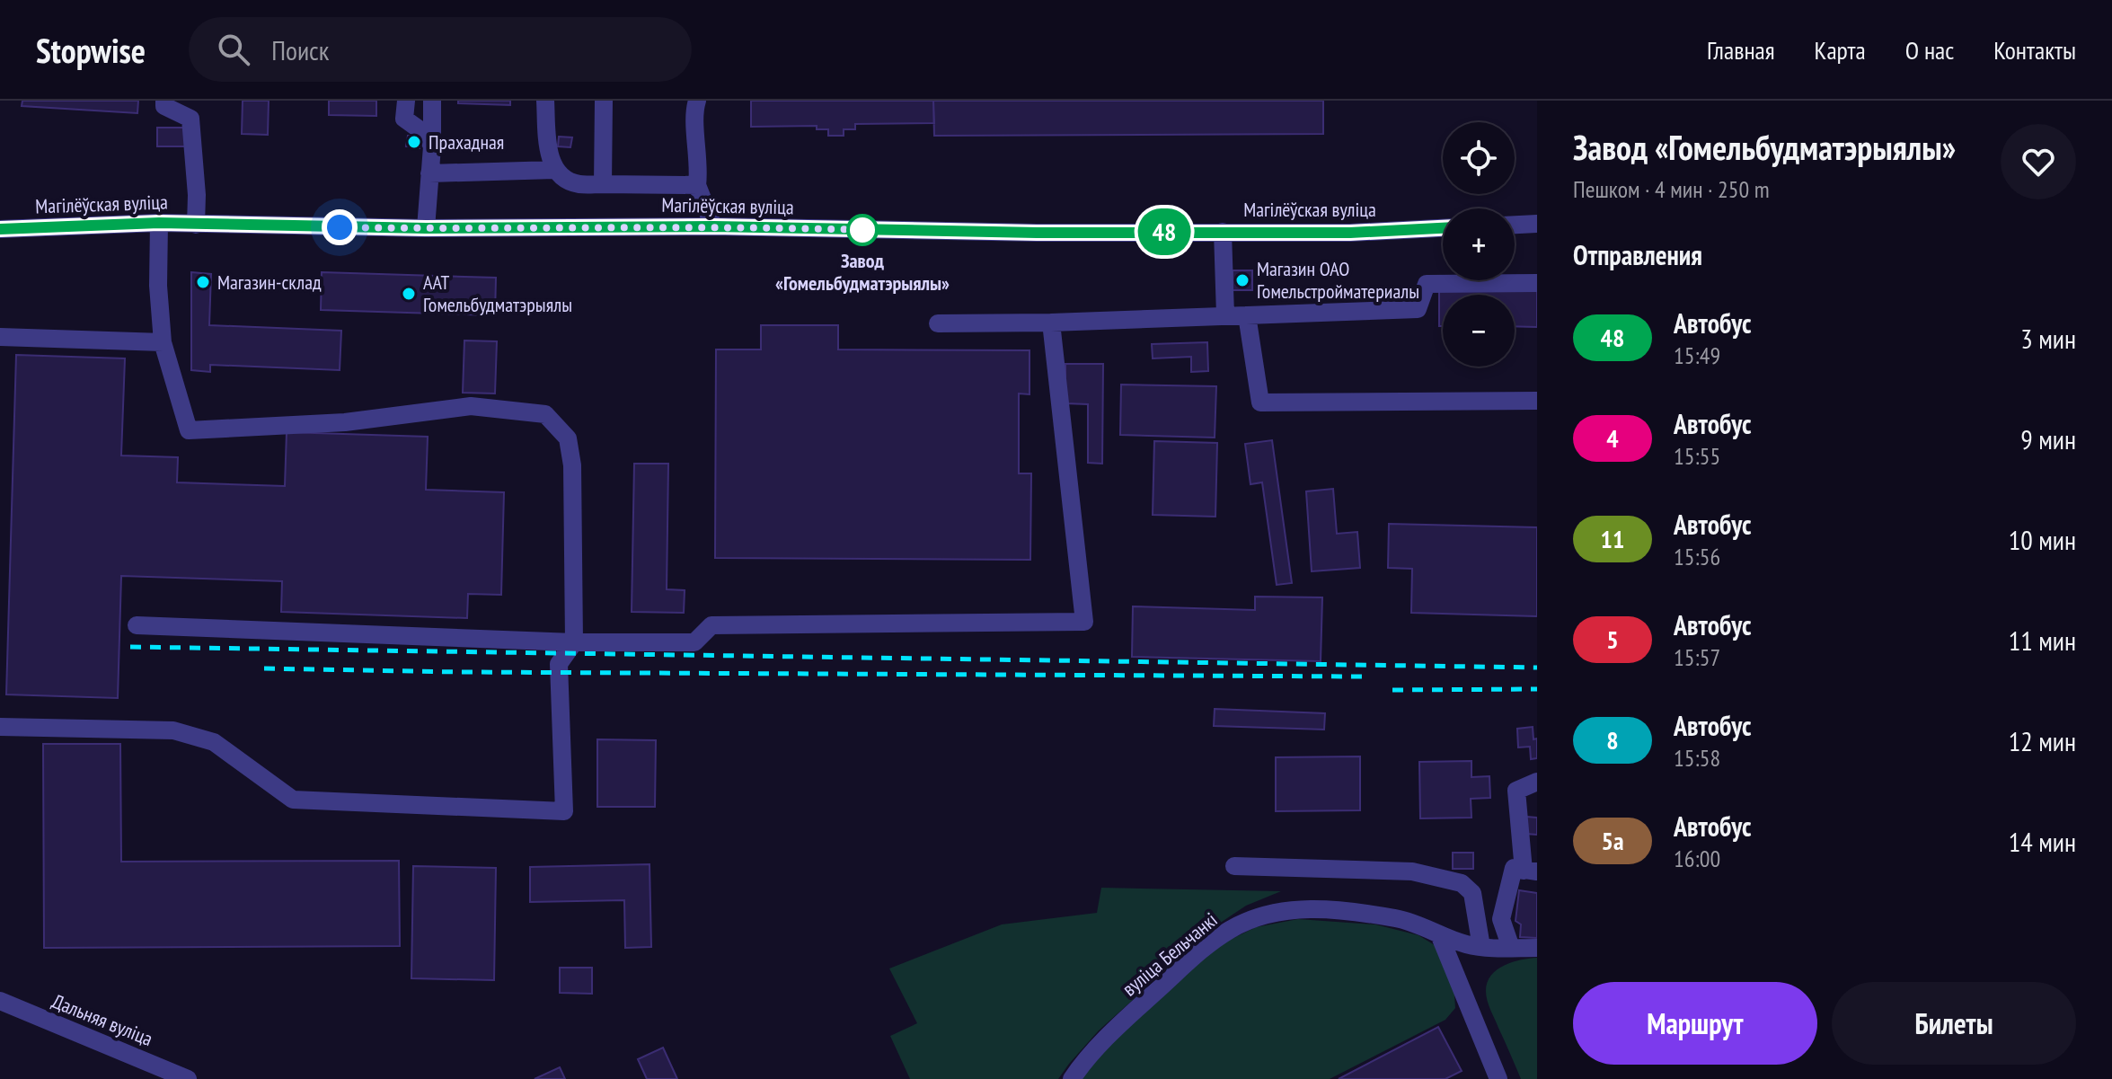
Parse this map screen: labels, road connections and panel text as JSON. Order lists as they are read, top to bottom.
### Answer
{
  "streets": {
    "street": ["Магілёўская вуліца", "вуліца Бельчанкі", "Дальняя вуліца"]
  },
  "places": [
    "Прахадная",
    "Завод «Гомельбудматэрыялы»",
    "Магазин ОАО Гомельстройматериалы",
    "Магазин-склад",
    "ААТ Гомельбудматэрыялы"
  ],
  "lines": ["bus line 48"],
  "page": {
    "header": "Stopwise",
    "search": "Поиск",
    "nav": [
      "Главная",
      "Карта",
      "О нас",
      "Контакты"
    ],
    "on_map": "48",
    "heading": [
      ["Завод «Гомельбудматэрыялы»", "Пешком · 4 мин · 250 m"],
      "Отправления"
    ],
    "map_buttons": ["+", "−"],
    "list": [
      {
        "mark": "48",
        "name": "Автобус",
        "note": "15:49",
        "value": "3 мин"
      },
      {
        "mark": "4",
        "name": "Автобус",
        "note": "15:55",
        "value": "9 мин"
      },
      {
        "mark": "11",
        "name": "Автобус",
        "note": "15:56",
        "value": "10 мин"
      },
      {
        "mark": "5",
        "name": "Автобус",
        "note": "15:57",
        "value": "11 мин"
      },
      {
        "mark": "8",
        "name": "Автобус",
        "note": "15:58",
        "value": "12 мин"
      },
      {
        "mark": "5а",
        "name": "Автобус",
        "note": "16:00",
        "value": "14 мин"
      }
    ],
    "buttons": ["Маршрут", "Билеты"]
  }
}
